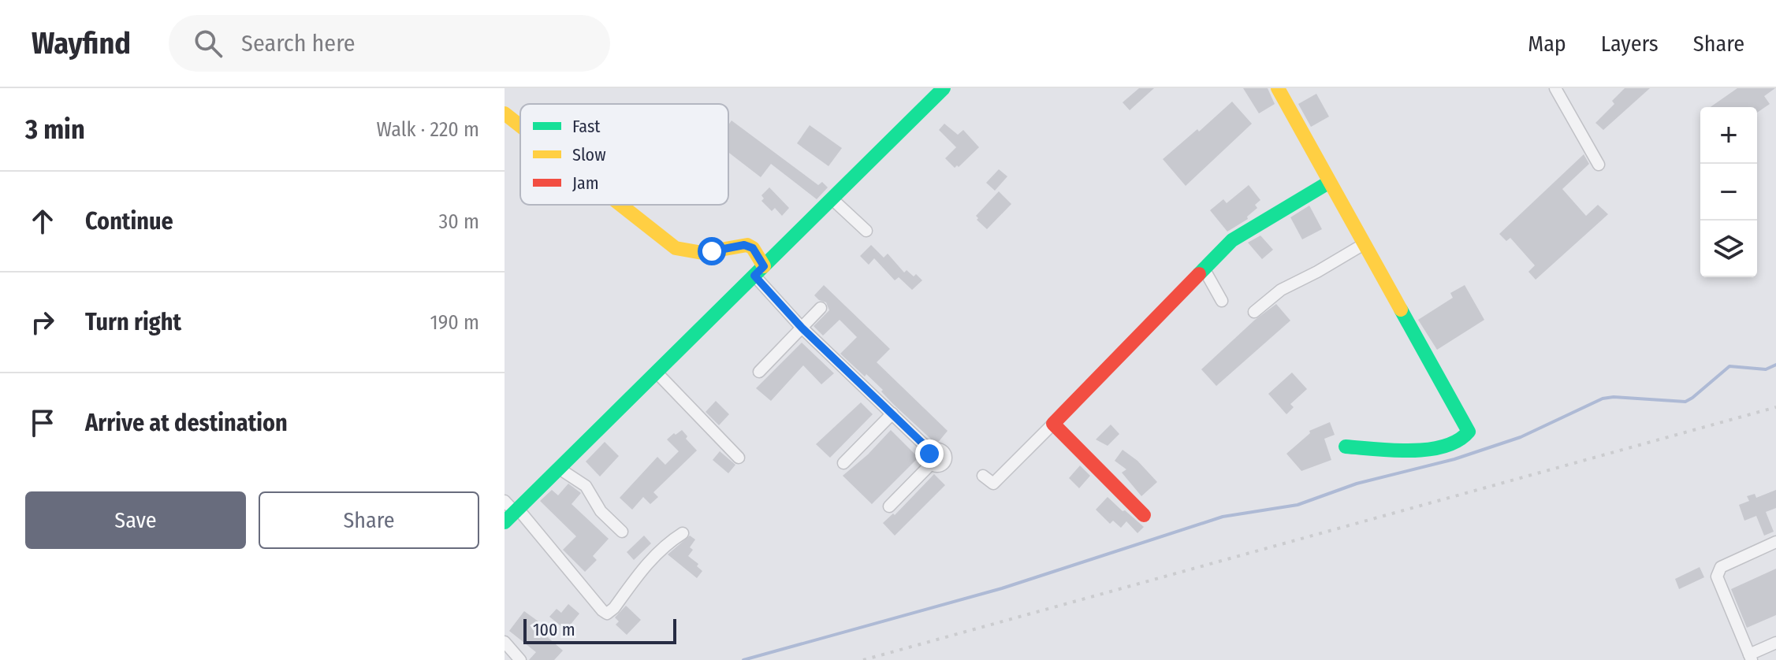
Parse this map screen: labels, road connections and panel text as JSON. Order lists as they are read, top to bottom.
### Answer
{
  "legend": ["Fast", "Slow", "Jam"],
  "scale_bar": "100 m",
  "page": {
    "header": "Wayfind",
    "search": "Search here",
    "nav": ["Map", "Layers", "Share"],
    "heading": ["3 min", "Walk · 220 m"],
    "map_buttons": ["+", "−"],
    "list": [
      ["Continue", "30 m"],
      ["Turn right", "190 m"],
      "Arrive at destination"
    ],
    "buttons": ["Save", "Share"],
    "scale": "100 m"
  }
}
